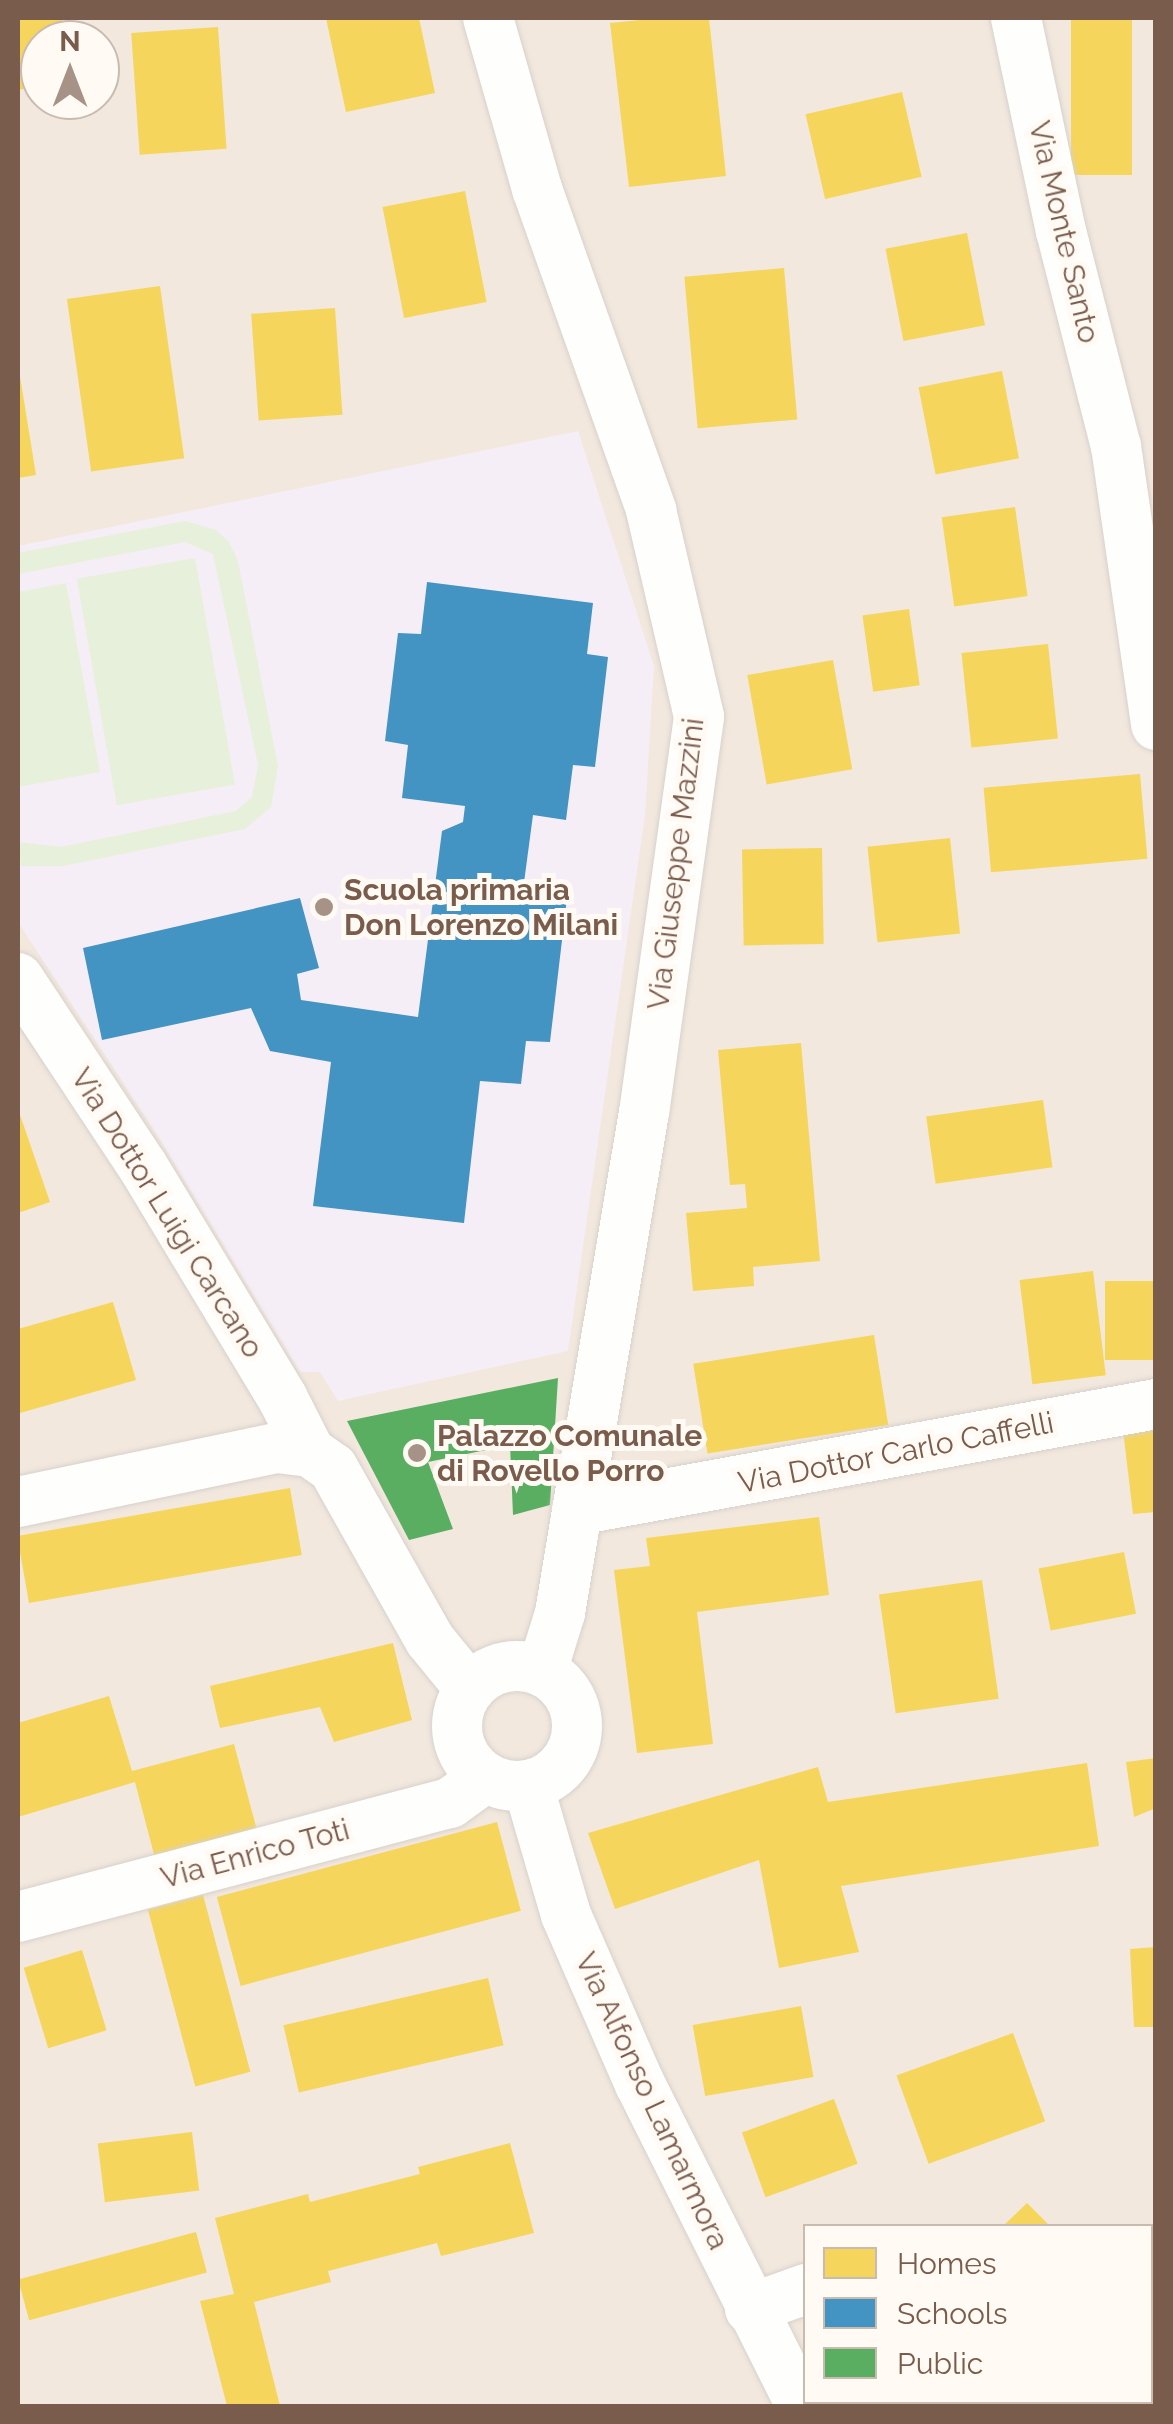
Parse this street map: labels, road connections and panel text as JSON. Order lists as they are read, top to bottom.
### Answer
{
  "streets": {
    "street": [
      "Via Monte Santo",
      "Via Giuseppe Mazzini",
      "Via Dottor Luigi Carcano",
      "Via Dottor Carlo Caffelli",
      "Via Enrico Toti",
      "Via Alfonso Lamarmora"
    ]
  },
  "crossings": [
    ["Via Giuseppe Mazzini", "Via Dottor Luigi Carcano"],
    ["Via Giuseppe Mazzini", "Via Dottor Carlo Caffelli"],
    ["Via Giuseppe Mazzini", "Via Enrico Toti"],
    ["Via Giuseppe Mazzini", "Via Alfonso Lamarmora"],
    ["Via Dottor Luigi Carcano", "Via Enrico Toti"],
    ["Via Dottor Luigi Carcano", "Via Alfonso Lamarmora"],
    ["Via Enrico Toti", "Via Alfonso Lamarmora"]
  ],
  "places": ["Scuola primaria Don Lorenzo Milani", "Palazzo Comunale di Rovello Porro"],
  "legend": ["Homes", "Schools", "Public"],
  "north": "top"
}
